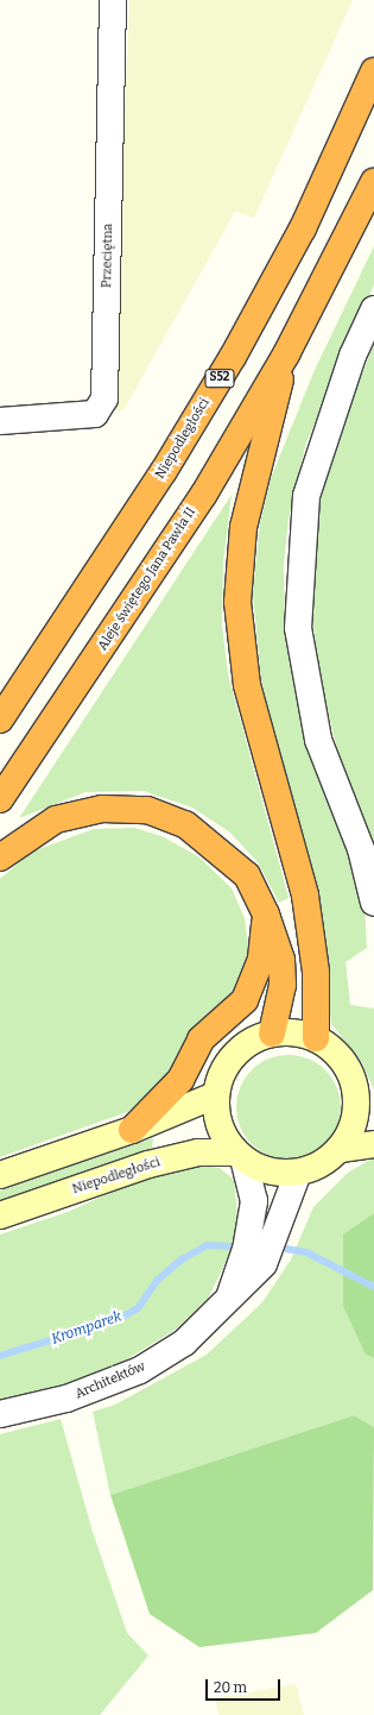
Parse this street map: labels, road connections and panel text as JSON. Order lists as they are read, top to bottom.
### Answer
{
  "streets": {
    "highway": ["S52", "Niepodległości", "Aleje świętego Jana Pawła II"],
    "street": ["Przeciętna", "Architektów"]
  },
  "crossings": [
    ["S52", "Niepodległości"],
    ["Niepodległości", "Architektów"]
  ],
  "water": ["Kromparek"],
  "scale_bar": "20 m"
}
